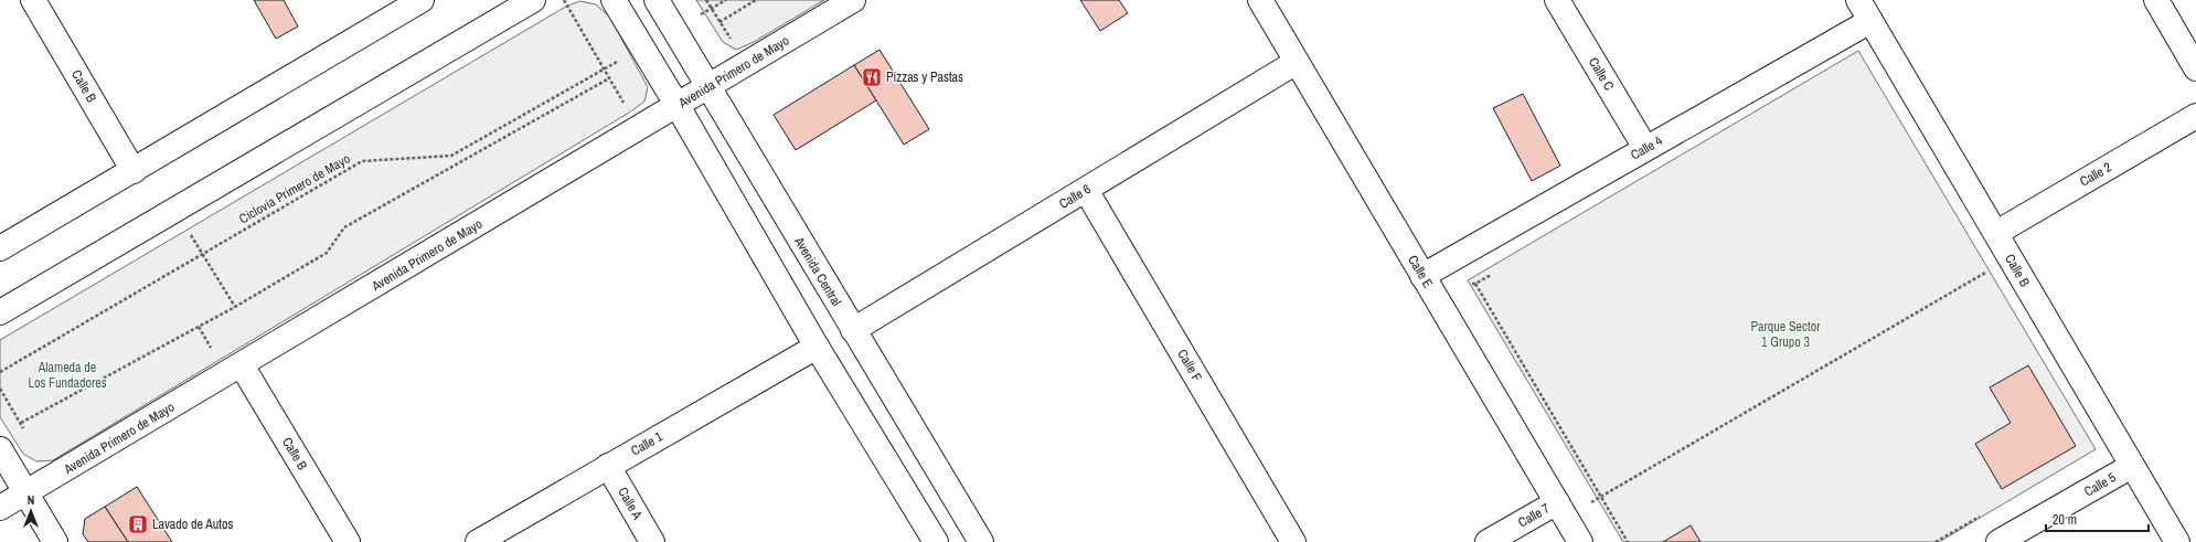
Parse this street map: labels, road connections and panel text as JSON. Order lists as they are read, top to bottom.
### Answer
{
  "streets": {
    "street": [
      "Avenida Primero de Mayo",
      "Calle C",
      "Calle B",
      "Calle 4",
      "Calle 2",
      "Calle 6",
      "Avenida Central",
      "Calle E",
      "Calle F",
      "Calle 1",
      "Calle 5",
      "Calle A",
      "Calle 7"
    ],
    "path": ["Ciclovía Primero de Mayo"]
  },
  "crossings": [
    ["Avenida Primero de Mayo", "Calle B"],
    ["Avenida Primero de Mayo", "Avenida Central"],
    ["Calle C", "Calle 4"],
    ["Calle B", "Calle 4"],
    ["Calle B", "Calle 2"],
    ["Calle B", "Calle 5"],
    ["Calle 4", "Calle E"],
    ["Calle 6", "Avenida Central"],
    ["Calle 6", "Calle E"],
    ["Calle 6", "Calle F"],
    ["Calle E", "Calle 7"],
    ["Calle 1", "Calle A"]
  ],
  "parks": ["Parque Sector 1 Grupo 3", "Alameda de Los Fundadores"],
  "places": {
    "restaurant": ["Pizzas y Pastas"],
    "building": ["Lavado de Autos"]
  },
  "scale_bar": "20 m",
  "north": "top"
}
